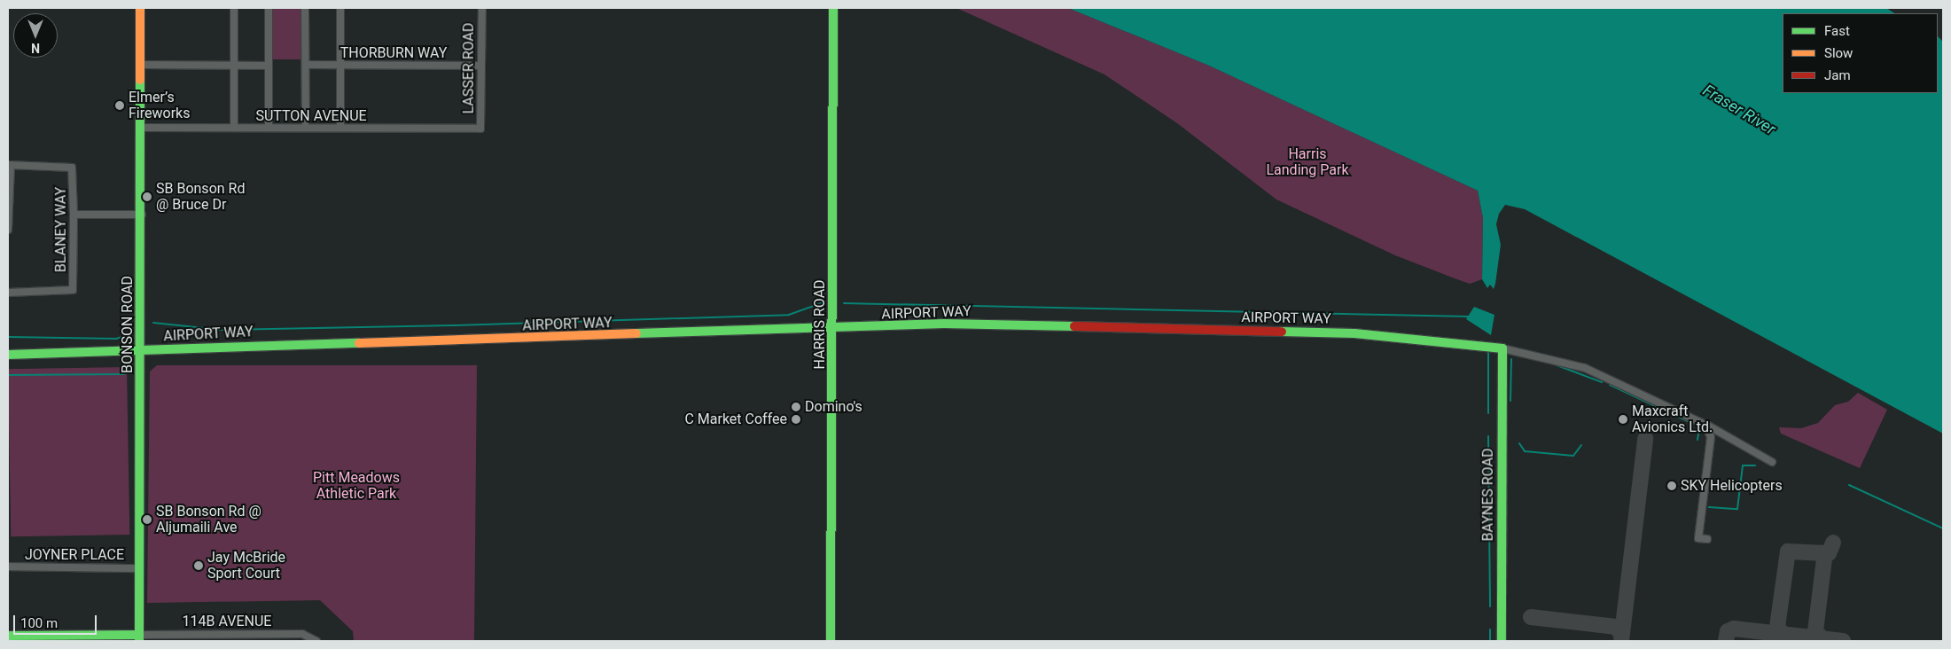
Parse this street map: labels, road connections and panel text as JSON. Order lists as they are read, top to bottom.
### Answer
{
  "streets": {
    "street": [
      "THORBURN WAY",
      "LASSER ROAD",
      "SUTTON AVENUE",
      "BLANEY WAY",
      "AIRPORT WAY",
      "BONSON ROAD",
      "HARRIS ROAD",
      "BAYNES ROAD",
      "JOYNER PLACE",
      "114B AVENUE"
    ]
  },
  "crossings": [
    ["THORBURN WAY", "LASSER ROAD"],
    ["LASSER ROAD", "SUTTON AVENUE"],
    ["SUTTON AVENUE", "BONSON ROAD"],
    ["AIRPORT WAY", "BONSON ROAD"],
    ["AIRPORT WAY", "HARRIS ROAD"],
    ["AIRPORT WAY", "BAYNES ROAD"],
    ["BONSON ROAD", "JOYNER PLACE"],
    ["BONSON ROAD", "114B AVENUE"]
  ],
  "water": ["Fraser River"],
  "parks": ["Harris Landing Park", "Pitt Meadows Athletic Park"],
  "places": [
    "Elmer’s Fireworks",
    "SB Bonson Rd @ Bruce Dr",
    "Domino's",
    "C Market Coffee",
    "Maxcraft Avionics Ltd.",
    "SKY Helicopters",
    "SB Bonson Rd @ Aljumaili Ave",
    "Jay McBride Sport Court"
  ],
  "legend": ["Fast", "Slow", "Jam"],
  "scale_bar": "100 m",
  "north": "bottom"
}
